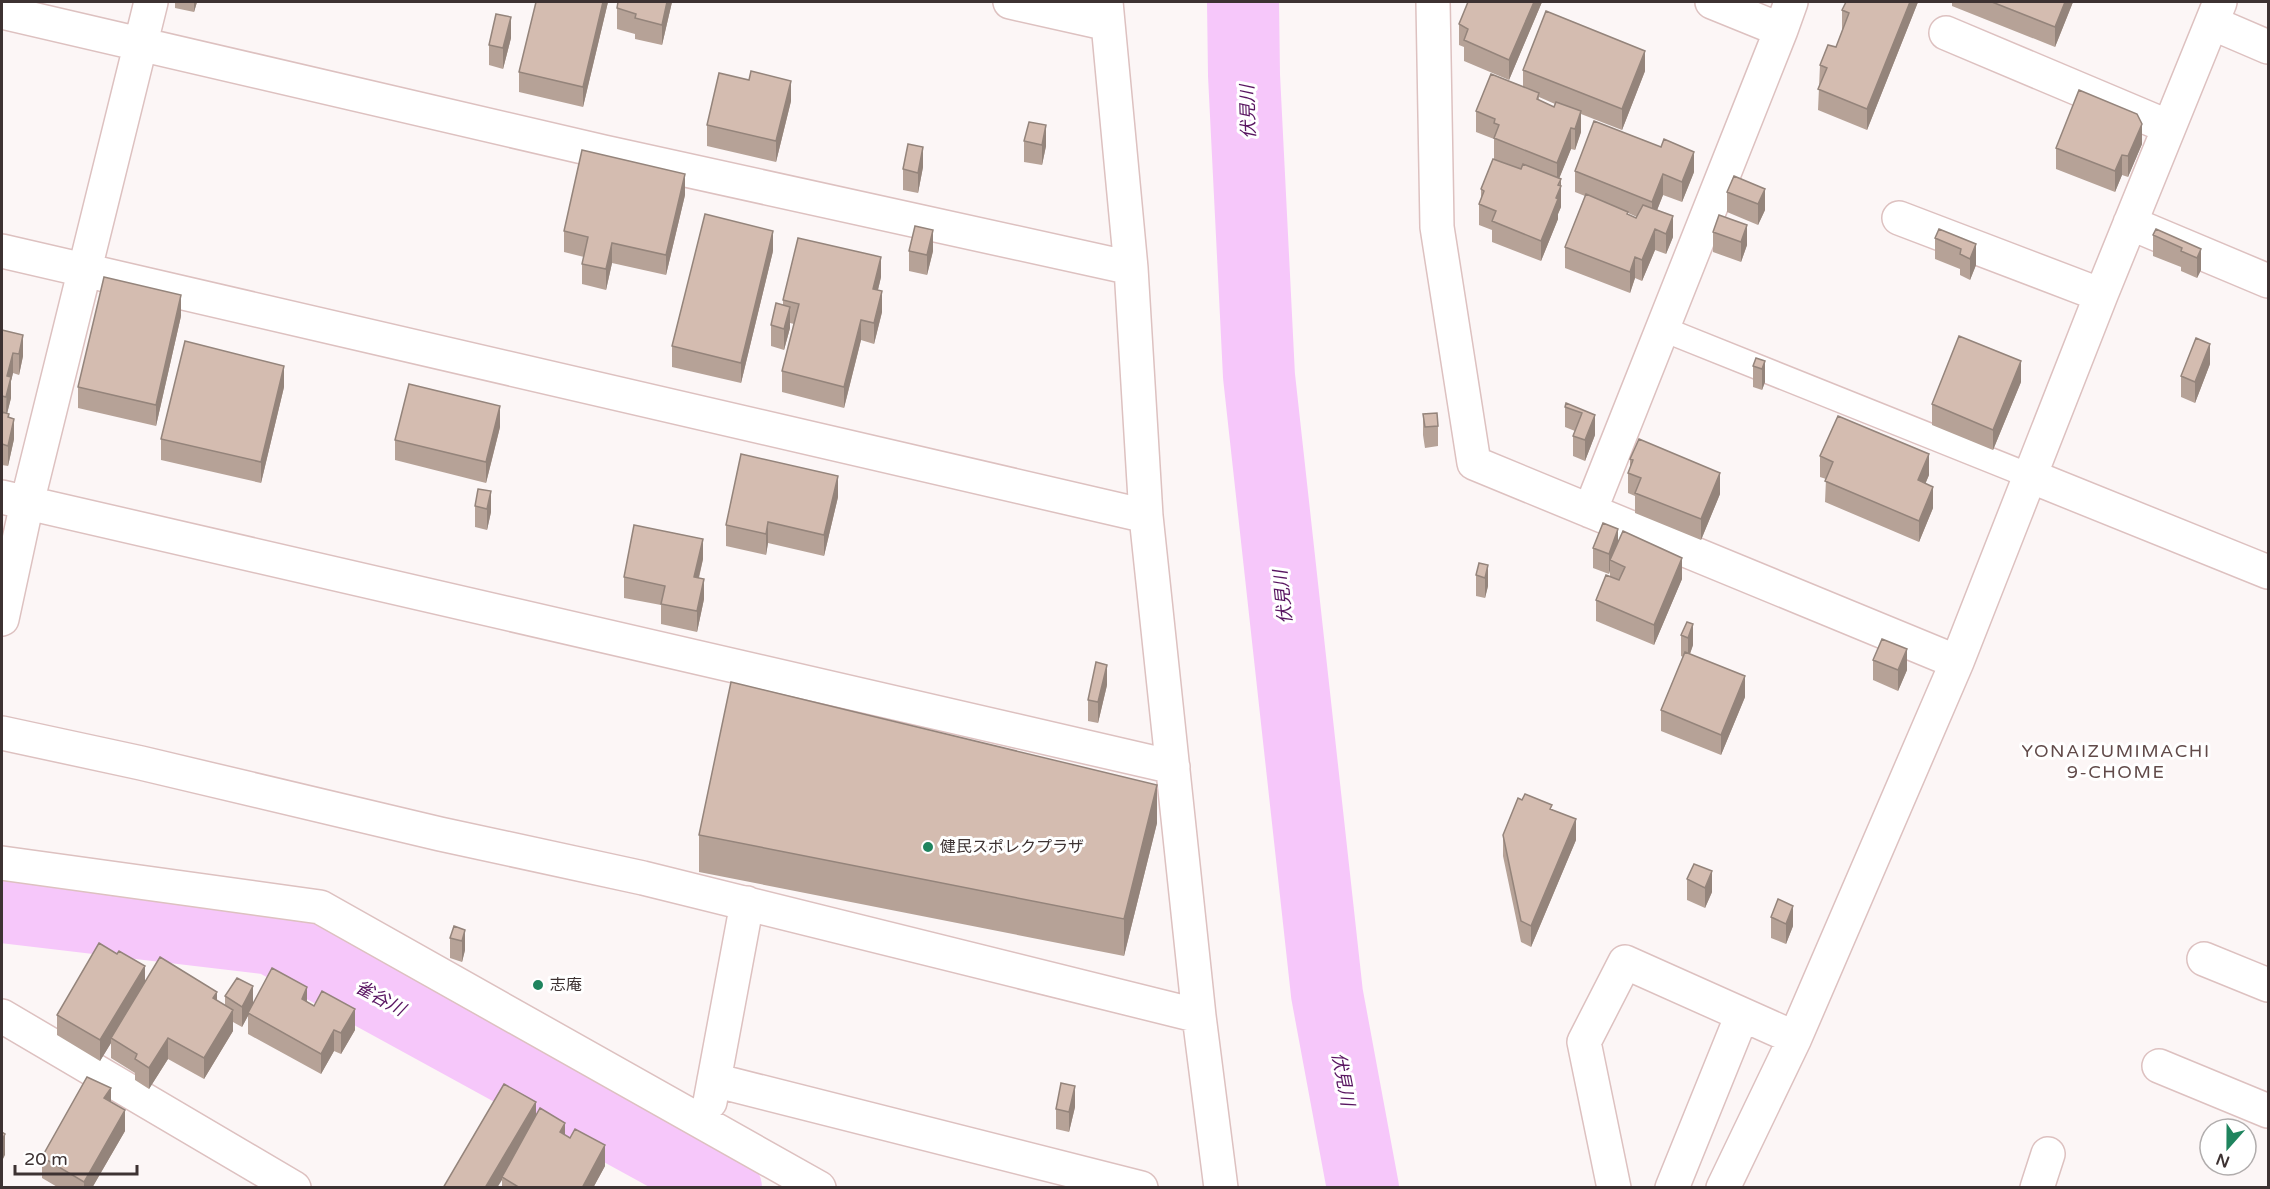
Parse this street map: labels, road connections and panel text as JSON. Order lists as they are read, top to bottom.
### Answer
{
  "districts": ["YONAIZUMIMACHI 9-CHOME"],
  "water": ["伏見川", "雀谷川"],
  "places": ["健民スポレクプラザ", "志庵"],
  "scale_bar": "20 m",
  "north": "bottom"
}
